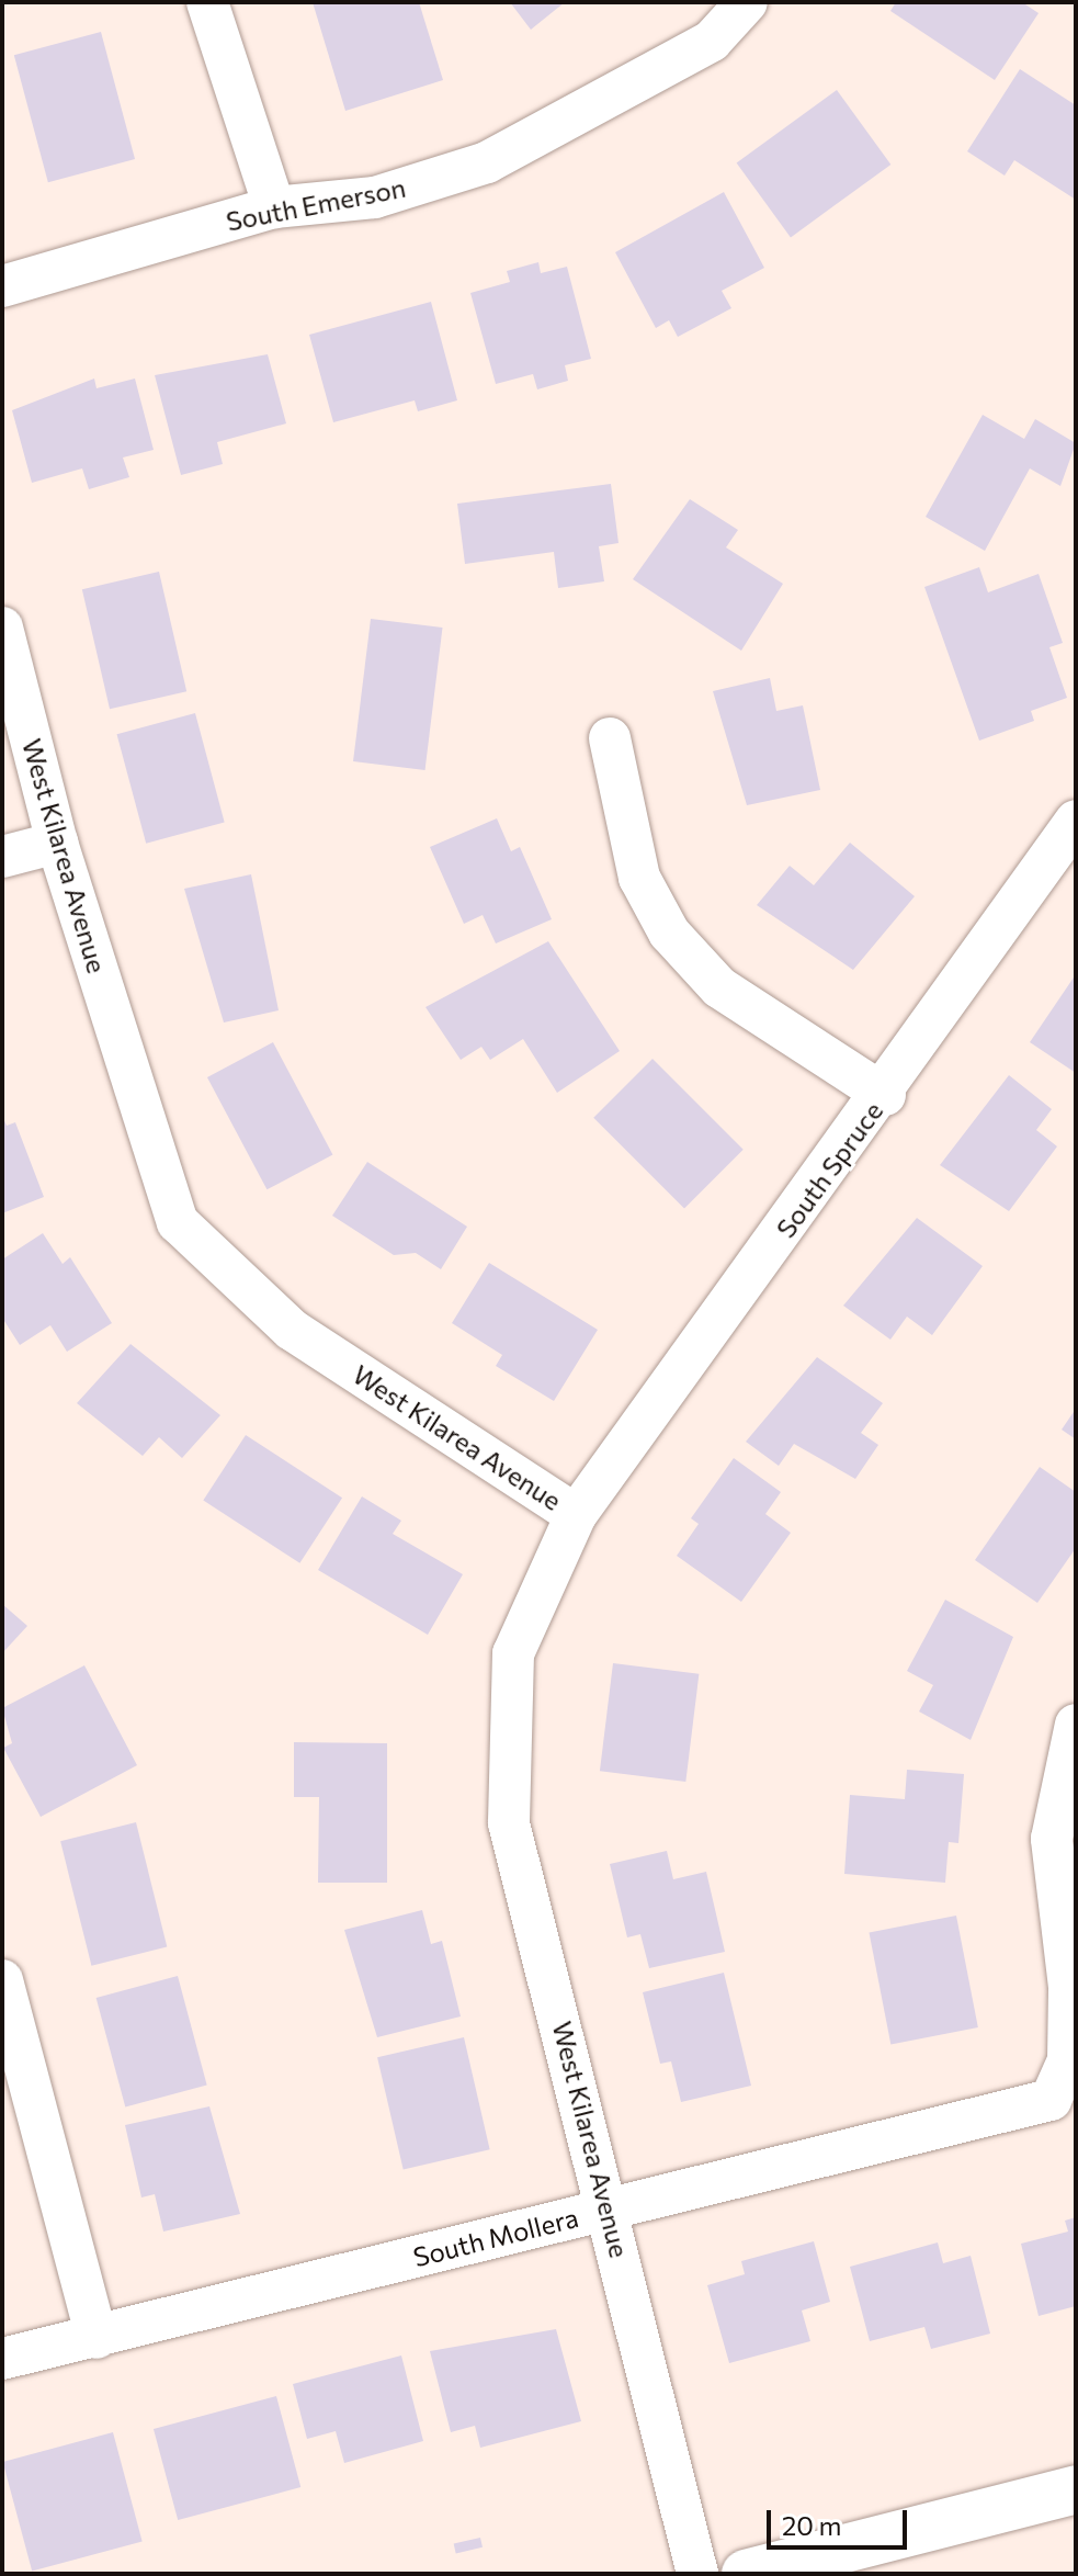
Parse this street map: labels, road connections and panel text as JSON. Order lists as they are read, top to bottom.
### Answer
{
  "streets": {
    "street": [
      "South Emerson",
      "West Kilarea Avenue",
      "South Spruce",
      "South Mollera"
    ]
  },
  "crossings": [
    ["West Kilarea Avenue", "South Spruce"],
    ["West Kilarea Avenue", "South Mollera"]
  ],
  "scale_bar": "20 m"
}
